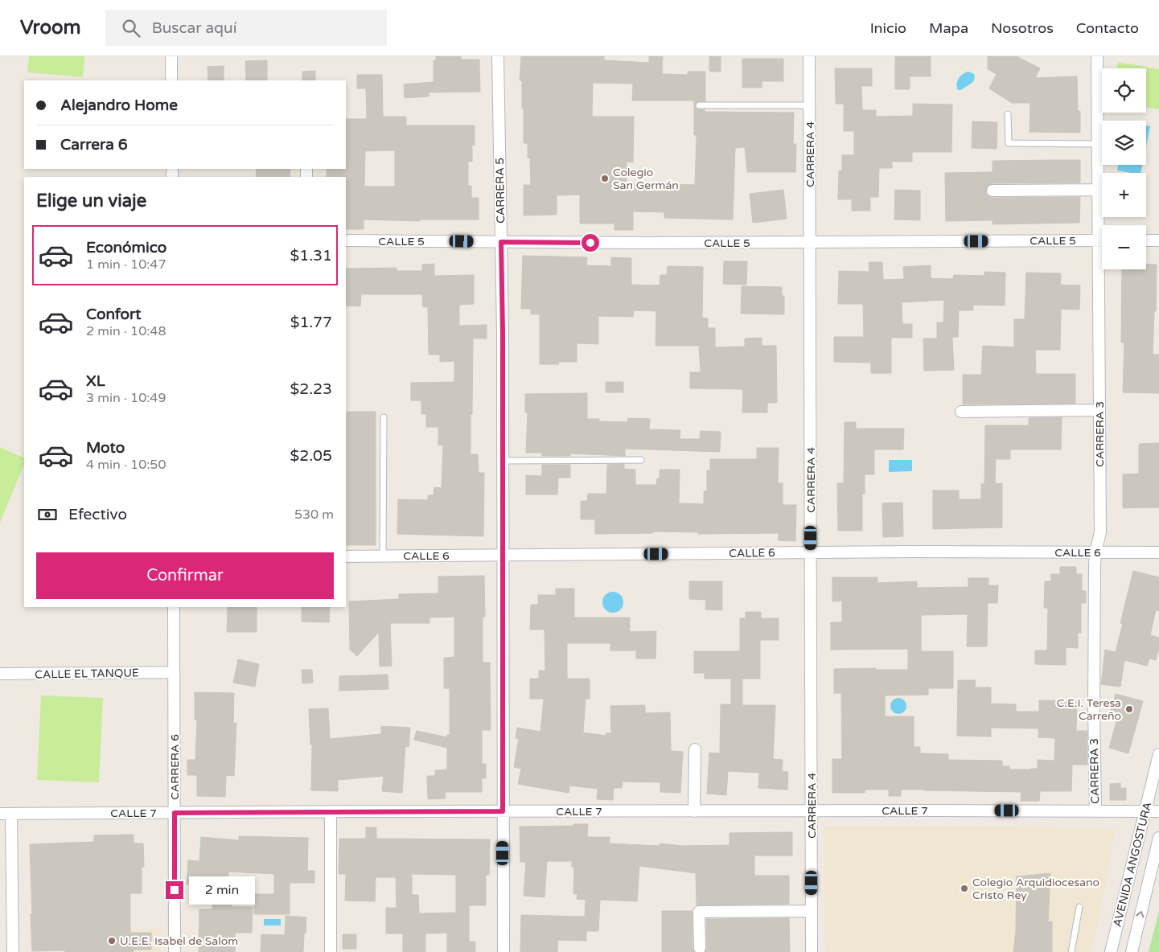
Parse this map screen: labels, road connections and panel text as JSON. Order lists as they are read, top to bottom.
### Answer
{
  "streets": {
    "street": [
      "CARRERA 4",
      "CARRERA 5",
      "CALLE 5",
      "CARRERA 3",
      "CALLE 6",
      "CALLE EL TANQUE",
      "CARRERA 6",
      "CALLE 7",
      "AVENIDA ANGOSTURA"
    ]
  },
  "crossings": [
    ["CARRERA 4", "CALLE 5"],
    ["CARRERA 4", "CALLE 6"],
    ["CARRERA 4", "CALLE 7"],
    ["CARRERA 5", "CALLE 5"],
    ["CARRERA 5", "CALLE 6"],
    ["CARRERA 5", "CALLE 7"],
    ["CARRERA 3", "CALLE 6"],
    ["CARRERA 3", "CALLE 7"],
    ["CALLE EL TANQUE", "CARRERA 6"],
    ["CARRERA 6", "CALLE 7"],
    ["CALLE 7", "AVENIDA ANGOSTURA"]
  ],
  "places": [
    "Colegio San Germán",
    "C.E.I. Teresa Carreño",
    "Colegio Arquidiocesano Cristo Rey",
    "U.E.E. Isabel de Salom"
  ],
  "page": {
    "header": "Vroom",
    "search": "Buscar aquí",
    "nav": [
      "Inicio",
      "Mapa",
      "Nosotros",
      "Contacto"
    ],
    "map_buttons": ["+", "−"],
    "banner": ["Alejandro Home", "Carrera 6"],
    "heading": "Elige un viaje",
    "list": [
      {
        "name": "Económico",
        "note": "1 min · 10:47",
        "value": "$1.31"
      },
      {
        "name": "Confort",
        "note": "2 min · 10:48",
        "value": "$1.77"
      },
      {
        "name": "XL",
        "note": "3 min · 10:49",
        "value": "$2.23"
      },
      {
        "name": "Moto",
        "note": "4 min · 10:50",
        "value": "$2.05"
      }
    ],
    "pay": ["Efectivo", "530 m"],
    "buttons": "Confirmar",
    "bubble": "2 min"
  }
}
